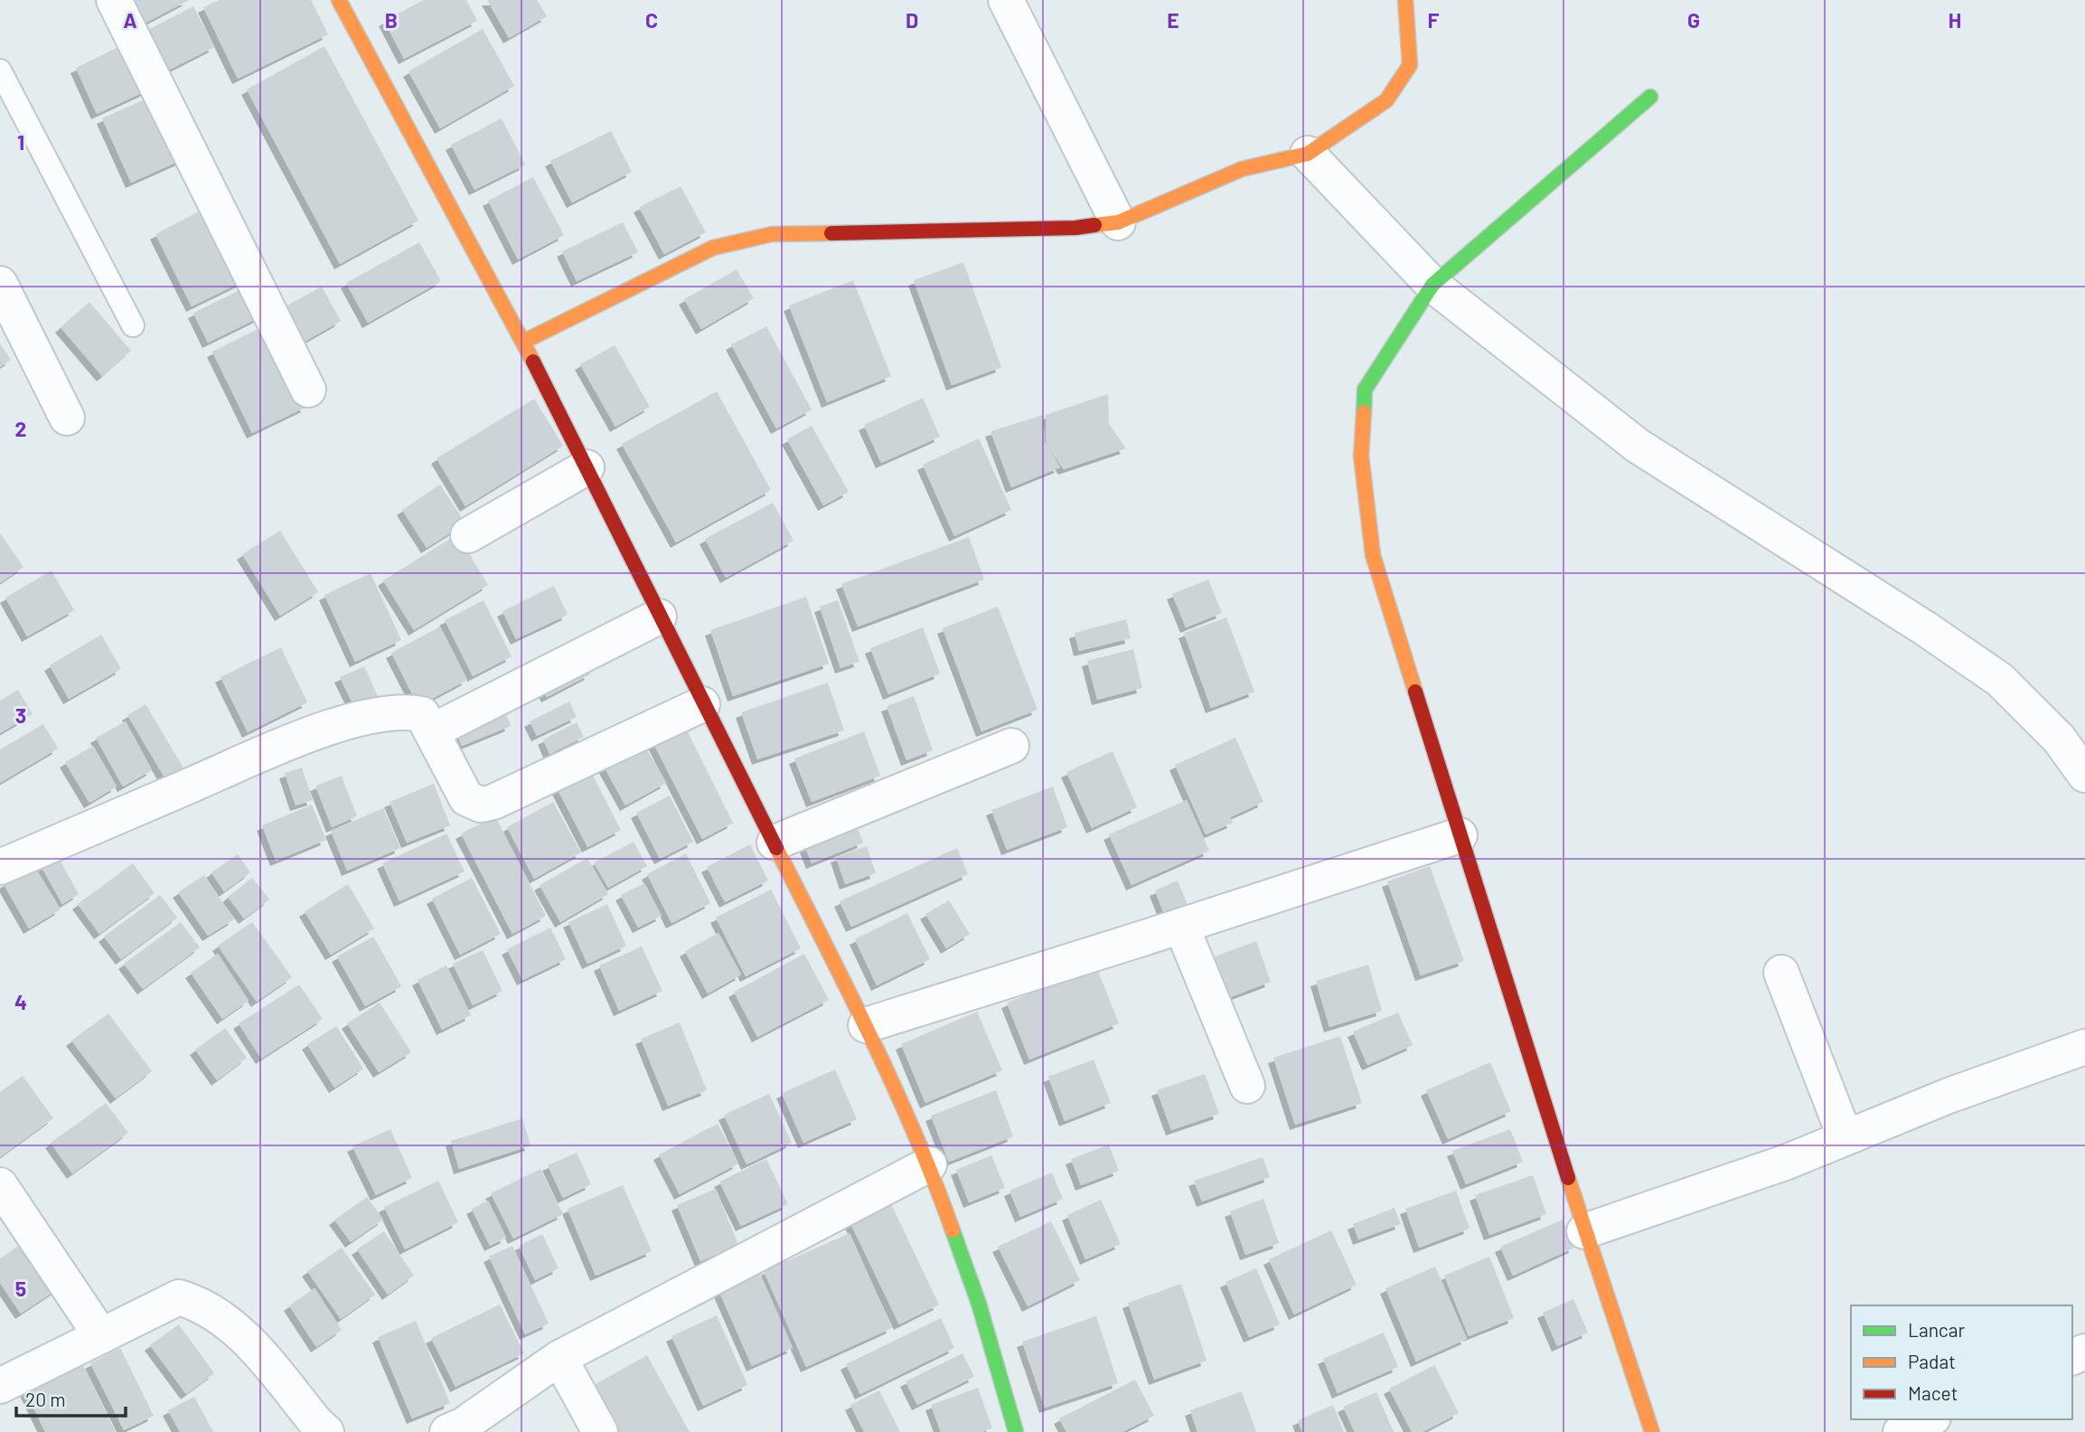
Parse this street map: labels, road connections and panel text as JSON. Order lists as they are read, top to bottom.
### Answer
{
  "legend": ["Lancar", "Padat", "Macet"],
  "scale_bar": "20 m",
  "grid": {
    "columns": [
      "A",
      "B",
      "C",
      "D",
      "E",
      "F",
      "G",
      "H"
    ],
    "rows": [
      "1",
      "2",
      "3",
      "4",
      "5"
    ]
  }
}
